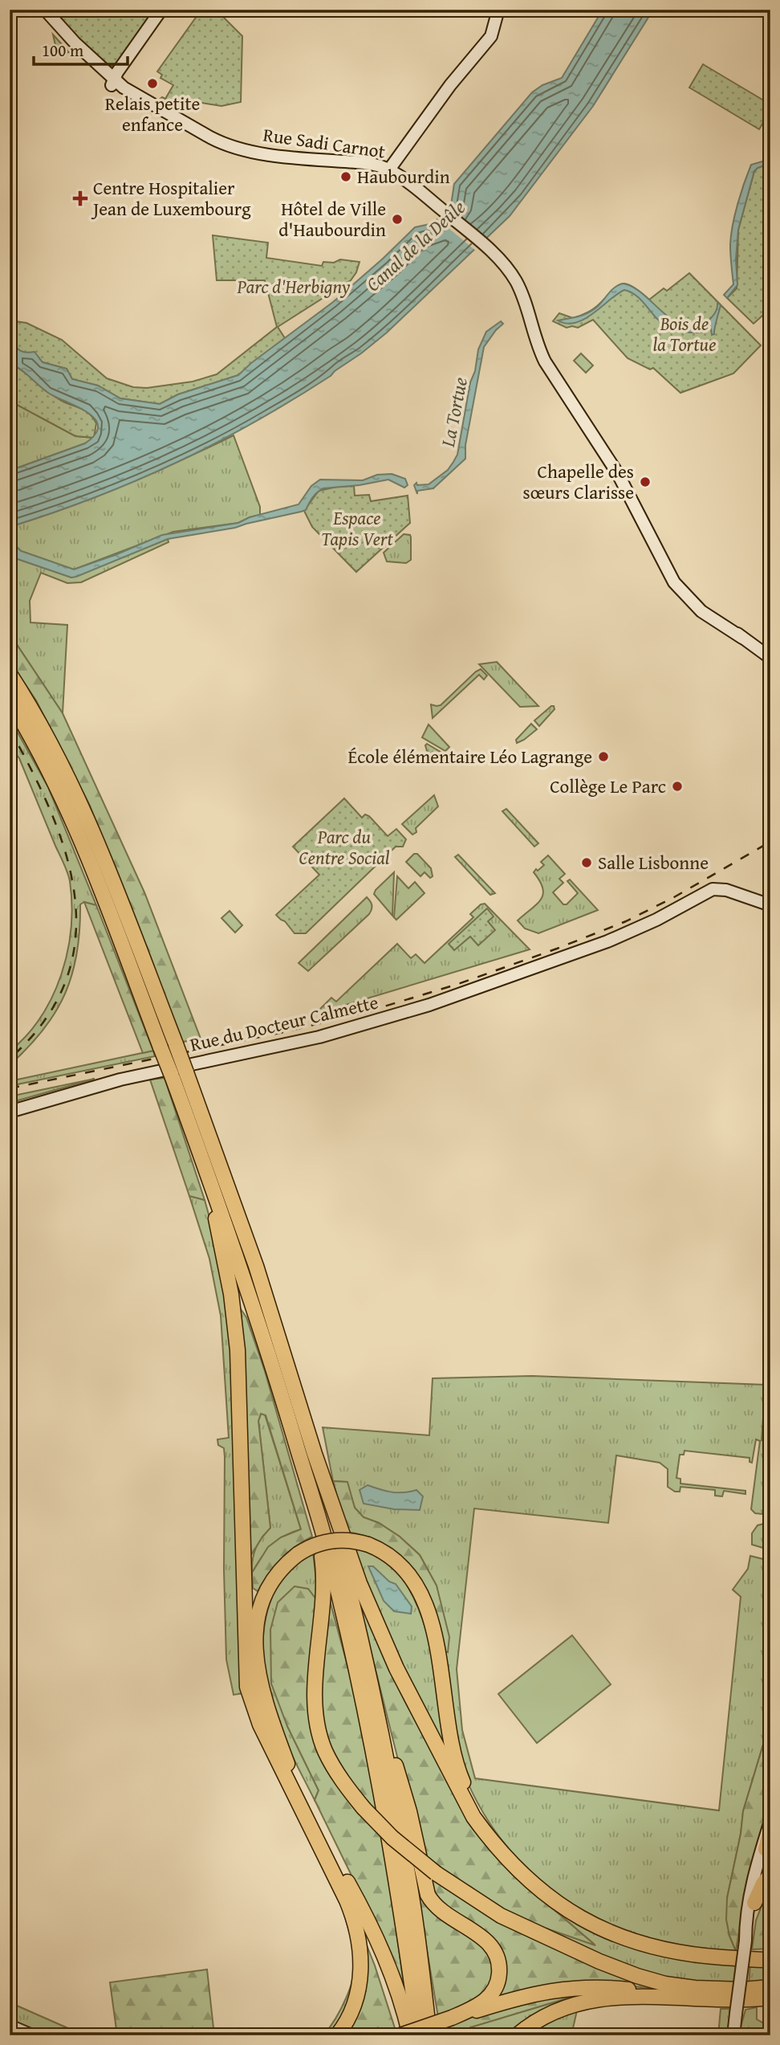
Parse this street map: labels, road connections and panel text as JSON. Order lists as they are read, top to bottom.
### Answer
{
  "streets": {
    "main road": ["Rue Sadi Carnot", "Rue du Docteur Calmette"]
  },
  "water": ["Canal de la Deûle", "La Tortue"],
  "parks": [
    "Parc d'Herbigny",
    "Bois de la Tortue",
    "Espace Tapis Vert",
    "Parc du Centre Social"
  ],
  "places": {
    "other": [
      "Relais petite enfance",
      "Haubourdin",
      "Hôtel de Ville d'Haubourdin",
      "Chapelle des sœurs Clarisse",
      "École élémentaire Léo Lagrange",
      "Collège Le Parc",
      "Salle Lisbonne"
    ],
    "health": ["Centre Hospitalier Jean de Luxembourg"]
  },
  "scale_bar": "100 m"
}
